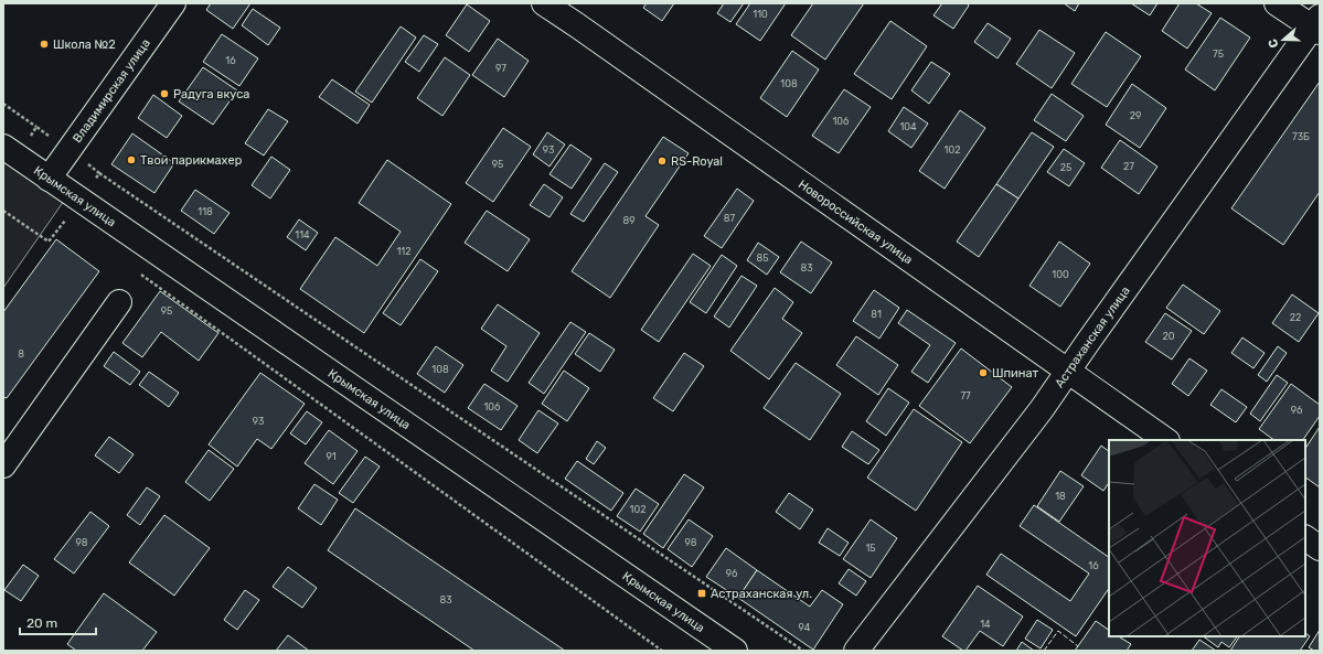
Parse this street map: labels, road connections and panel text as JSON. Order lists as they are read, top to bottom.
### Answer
{
  "streets": {
    "street": [
      "Владимирская улица",
      "Крымская улица",
      "Новороссийская улица",
      "Астраханская улица"
    ]
  },
  "crossings": [
    ["Владимирская улица", "Крымская улица"],
    ["Новороссийская улица", "Астраханская улица"]
  ],
  "places": {
    "other": [
      "Школа №2",
      "Радуга вкуса",
      "Твой парикмахер",
      "RS-Royal",
      "Шпинат"
    ],
    "transit": ["Астраханская ул."]
  },
  "house_numbers": [
    "110",
    "75",
    "16",
    "97",
    "108",
    "29",
    "106",
    "104",
    "73Б",
    "93",
    "102",
    "95",
    "27",
    "25",
    "118",
    "87",
    "89",
    "114",
    "112",
    "85",
    "83",
    "100",
    "95",
    "81",
    "22",
    "20",
    "8",
    "108",
    "77",
    "106",
    "96",
    "93",
    "91",
    "18",
    "102",
    "98",
    "98",
    "15",
    "16",
    "96",
    "83",
    "14",
    "94"
  ],
  "scale_bar": "20 m",
  "north": "left"
}
